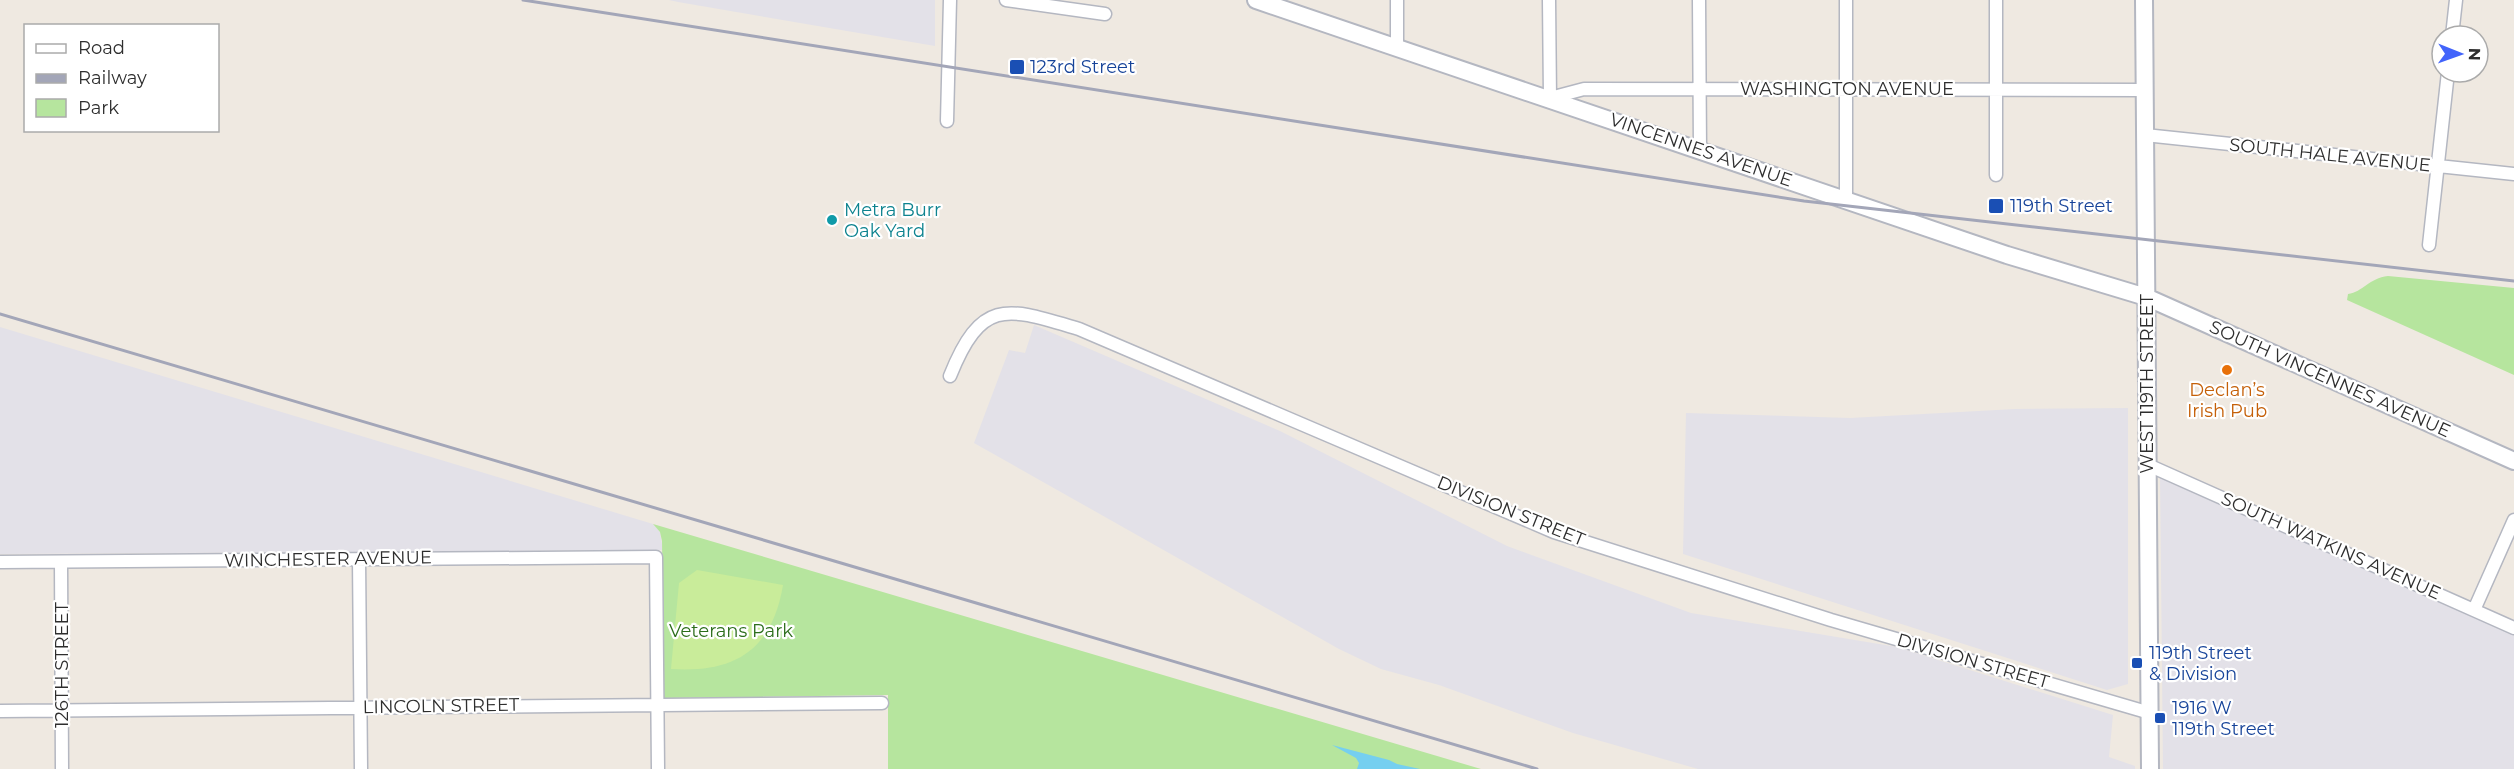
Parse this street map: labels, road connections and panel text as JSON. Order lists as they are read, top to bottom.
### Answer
{
  "streets": {
    "main road": ["VINCENNES AVENUE", "SOUTH VINCENNES AVENUE", "WEST 119TH STREET"],
    "street": [
      "WASHINGTON AVENUE",
      "SOUTH HALE AVENUE",
      "DIVISION STREET",
      "SOUTH WATKINS AVENUE",
      "WINCHESTER AVENUE",
      "126TH STREET",
      "LINCOLN STREET"
    ]
  },
  "crossings": [
    ["WASHINGTON AVENUE", "VINCENNES AVENUE"],
    ["WASHINGTON AVENUE", "WEST 119TH STREET"],
    ["VINCENNES AVENUE", "SOUTH VINCENNES AVENUE"],
    ["VINCENNES AVENUE", "WEST 119TH STREET"],
    ["SOUTH HALE AVENUE", "WEST 119TH STREET"],
    ["SOUTH VINCENNES AVENUE", "WEST 119TH STREET"],
    ["WEST 119TH STREET", "DIVISION STREET"],
    ["WEST 119TH STREET", "SOUTH WATKINS AVENUE"],
    ["WINCHESTER AVENUE", "126TH STREET"],
    ["WINCHESTER AVENUE", "LINCOLN STREET"],
    ["126TH STREET", "LINCOLN STREET"]
  ],
  "parks": ["Veterans Park"],
  "places": {
    "transit": [
      "123rd Street",
      "119th Street",
      "119th Street & Division",
      "1916 W 119th Street"
    ],
    "other": ["Metra Burr Oak Yard", "Declan’s Irish Pub"]
  },
  "legend": ["Road", "Railway", "Park"],
  "north": "right"
}
